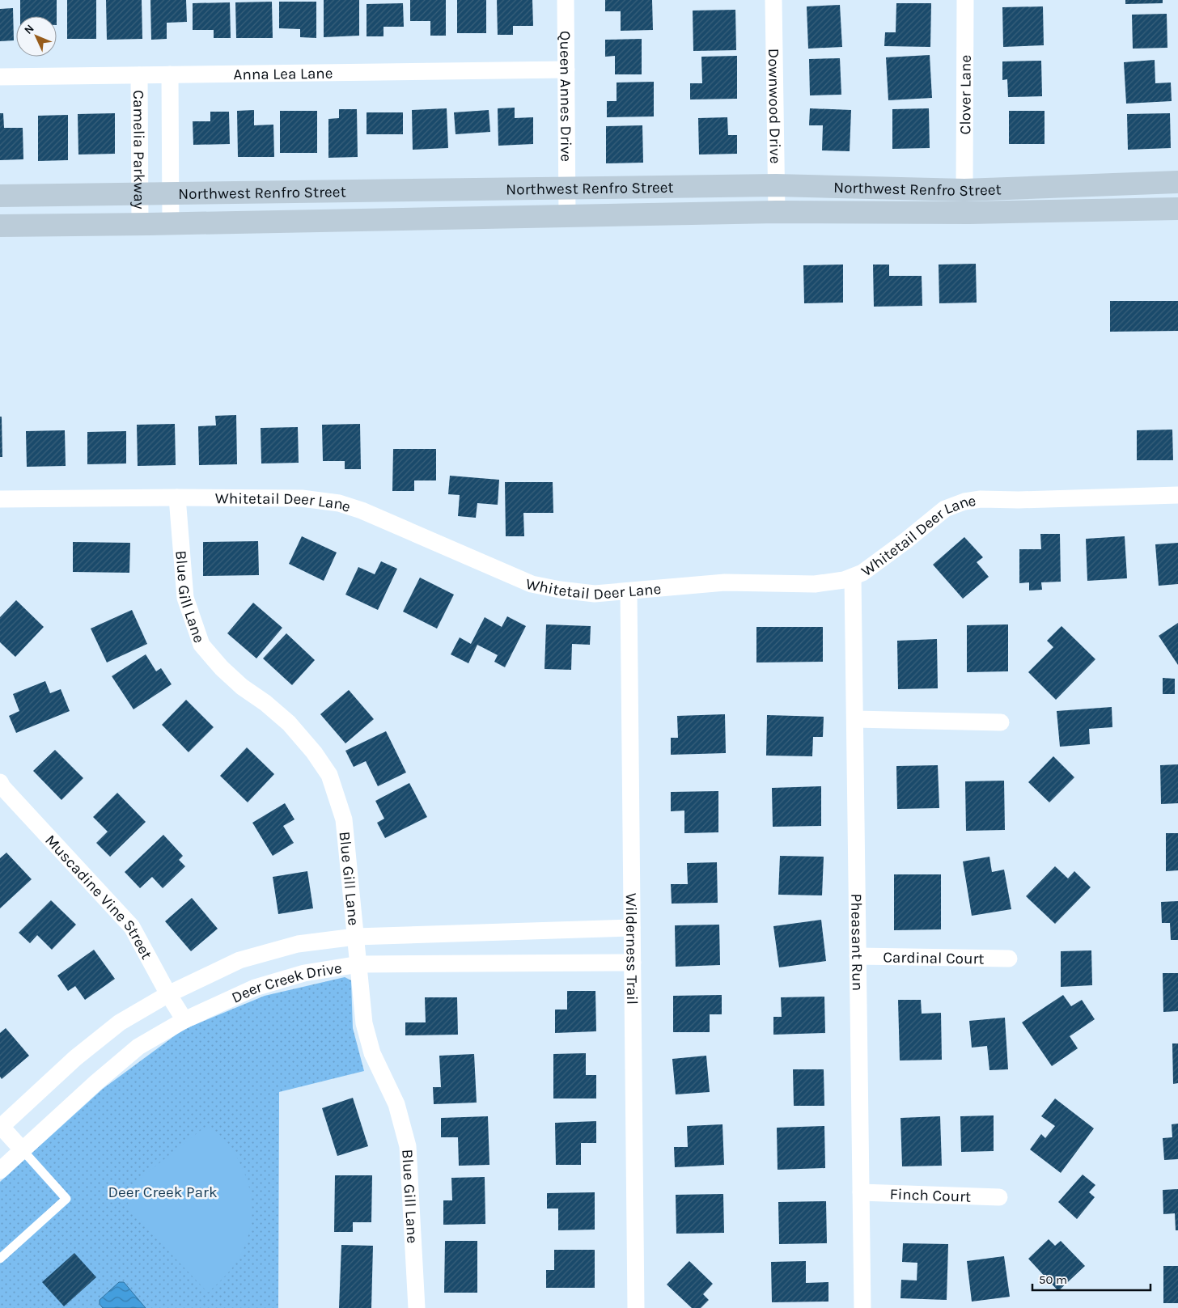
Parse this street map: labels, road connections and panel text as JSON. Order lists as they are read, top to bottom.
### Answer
{
  "streets": {
    "main road": ["Northwest Renfro Street"],
    "street": [
      "Anna Lea Lane",
      "Clover Lane",
      "Queen Annes Drive",
      "Downwood Drive",
      "Camelia Parkway",
      "Whitetail Deer Lane",
      "Blue Gill Lane",
      "Muscadine Vine Street",
      "Pheasant Run",
      "Wilderness Trail",
      "Cardinal Court",
      "Deer Creek Drive",
      "Finch Court"
    ]
  },
  "crossings": [
    ["Anna Lea Lane", "Queen Annes Drive"],
    ["Anna Lea Lane", "Camelia Parkway"],
    ["Clover Lane", "Northwest Renfro Street"],
    ["Queen Annes Drive", "Northwest Renfro Street"],
    ["Downwood Drive", "Northwest Renfro Street"],
    ["Camelia Parkway", "Northwest Renfro Street"],
    ["Whitetail Deer Lane", "Blue Gill Lane"],
    ["Whitetail Deer Lane", "Pheasant Run"],
    ["Whitetail Deer Lane", "Wilderness Trail"],
    ["Blue Gill Lane", "Deer Creek Drive"],
    ["Muscadine Vine Street", "Deer Creek Drive"],
    ["Pheasant Run", "Cardinal Court"],
    ["Pheasant Run", "Finch Court"],
    ["Wilderness Trail", "Deer Creek Drive"]
  ],
  "parks": ["Deer Creek Park"],
  "scale_bar": "50 m",
  "north": "top left"
}
